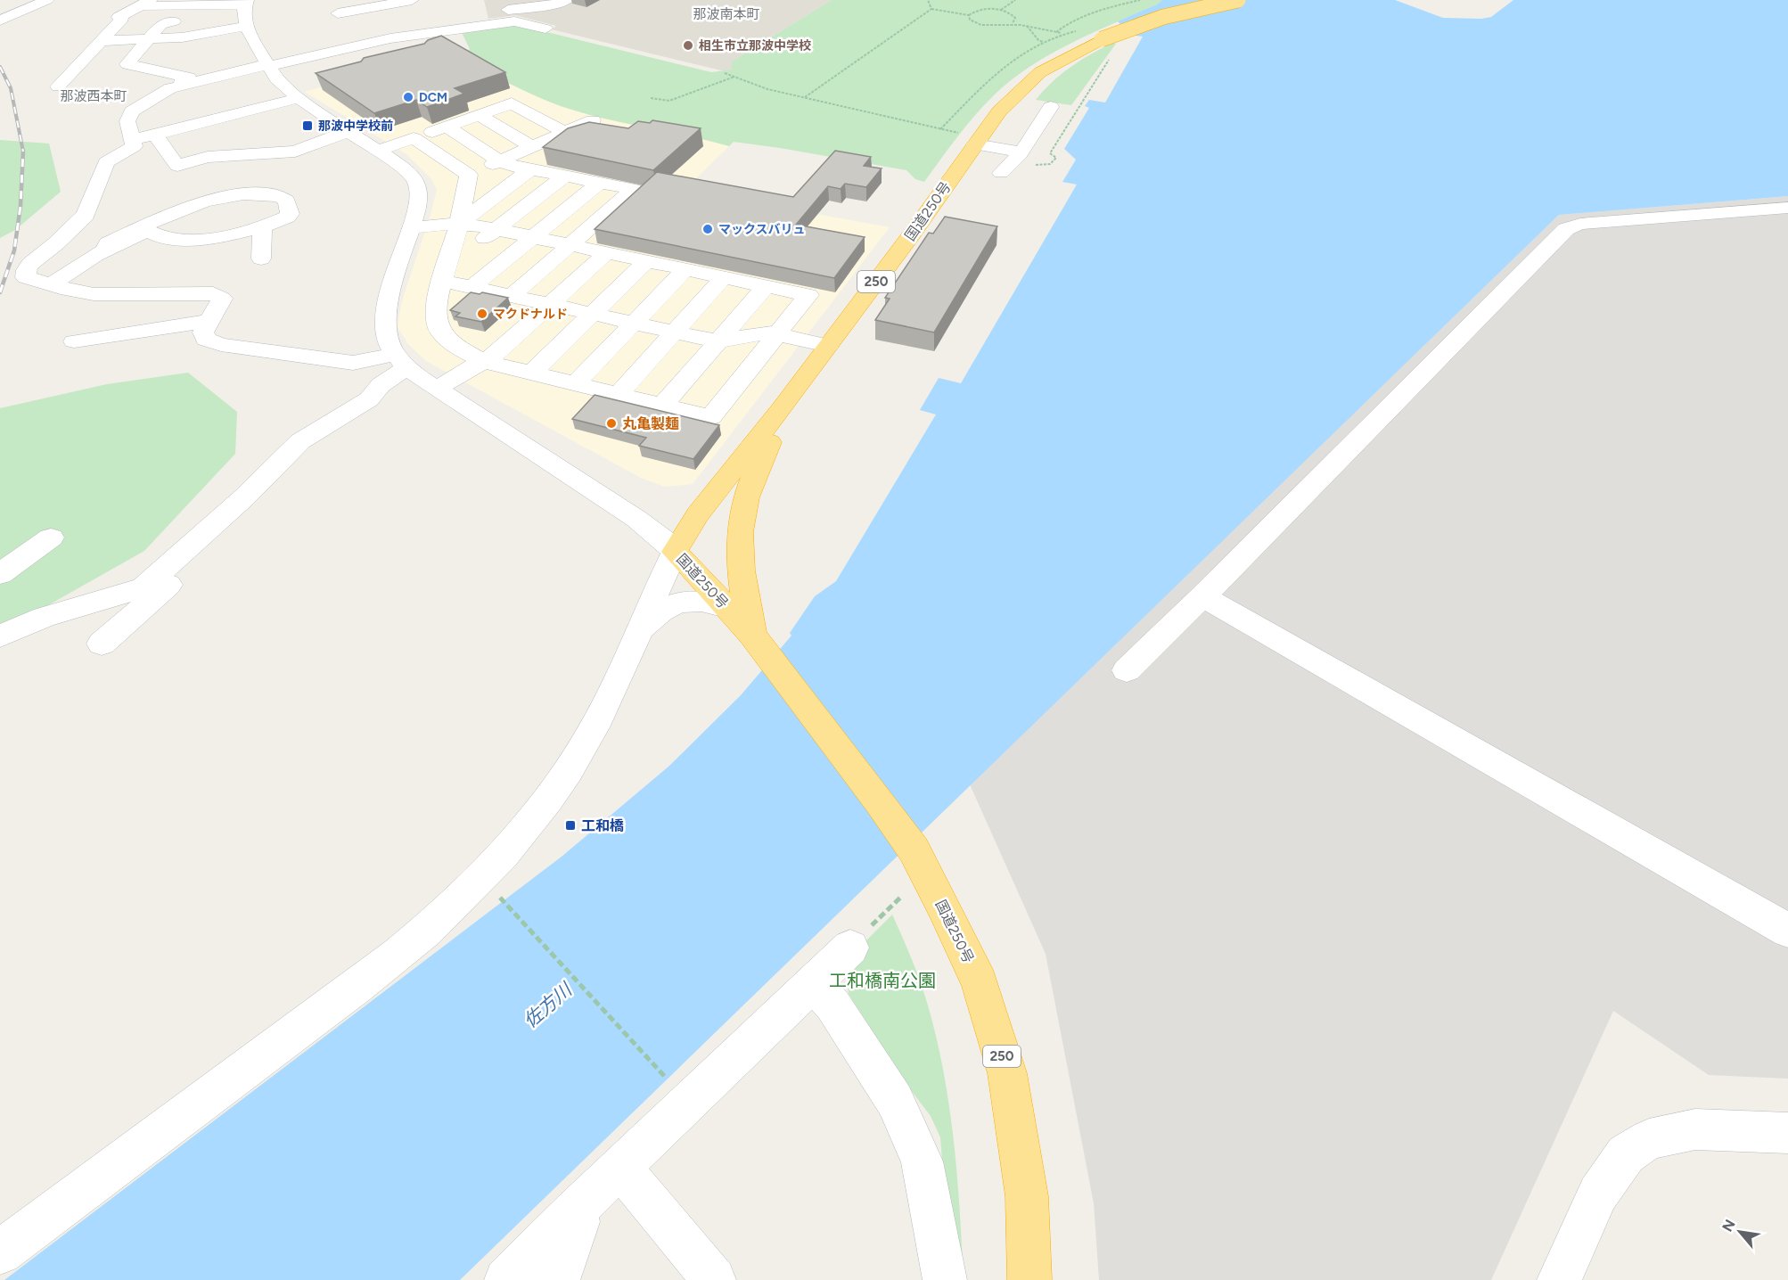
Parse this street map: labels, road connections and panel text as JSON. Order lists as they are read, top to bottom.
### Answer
{
  "streets": {
    "highway": ["国道250号", "250"]
  },
  "crossings": [
    ["国道250号", "250"]
  ],
  "districts": ["那波南本町", "那波西本町"],
  "water": ["佐方川"],
  "parks": ["工和橋南公園"],
  "places": {
    "other": [
      "相生市立那波中学校",
      "DCM",
      "マックスバリュ",
      "マクドナルド",
      "丸亀製麺"
    ],
    "transit": ["那波中学校前", "工和橋"]
  },
  "north": "top left"
}
